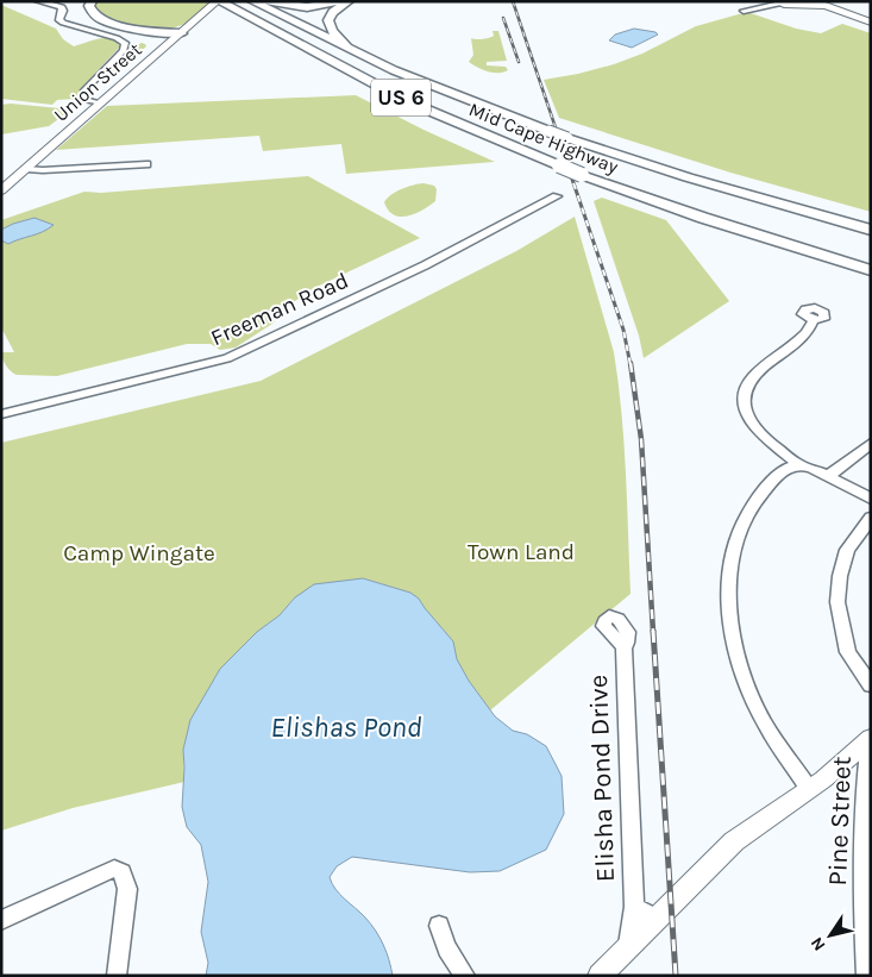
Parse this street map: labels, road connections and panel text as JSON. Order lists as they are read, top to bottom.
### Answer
{
  "streets": {
    "highway": ["US 6", "Mid Cape Highway"],
    "main road": ["Union Street"],
    "street": ["Freeman Road", "Elisha Pond Drive", "Pine Street"]
  },
  "crossings": [
    ["Union Street", "Mid Cape Highway"]
  ],
  "water": ["Elishas Pond"],
  "parks": ["Town Land", "Camp Wingate"],
  "north": "bottom left"
}
